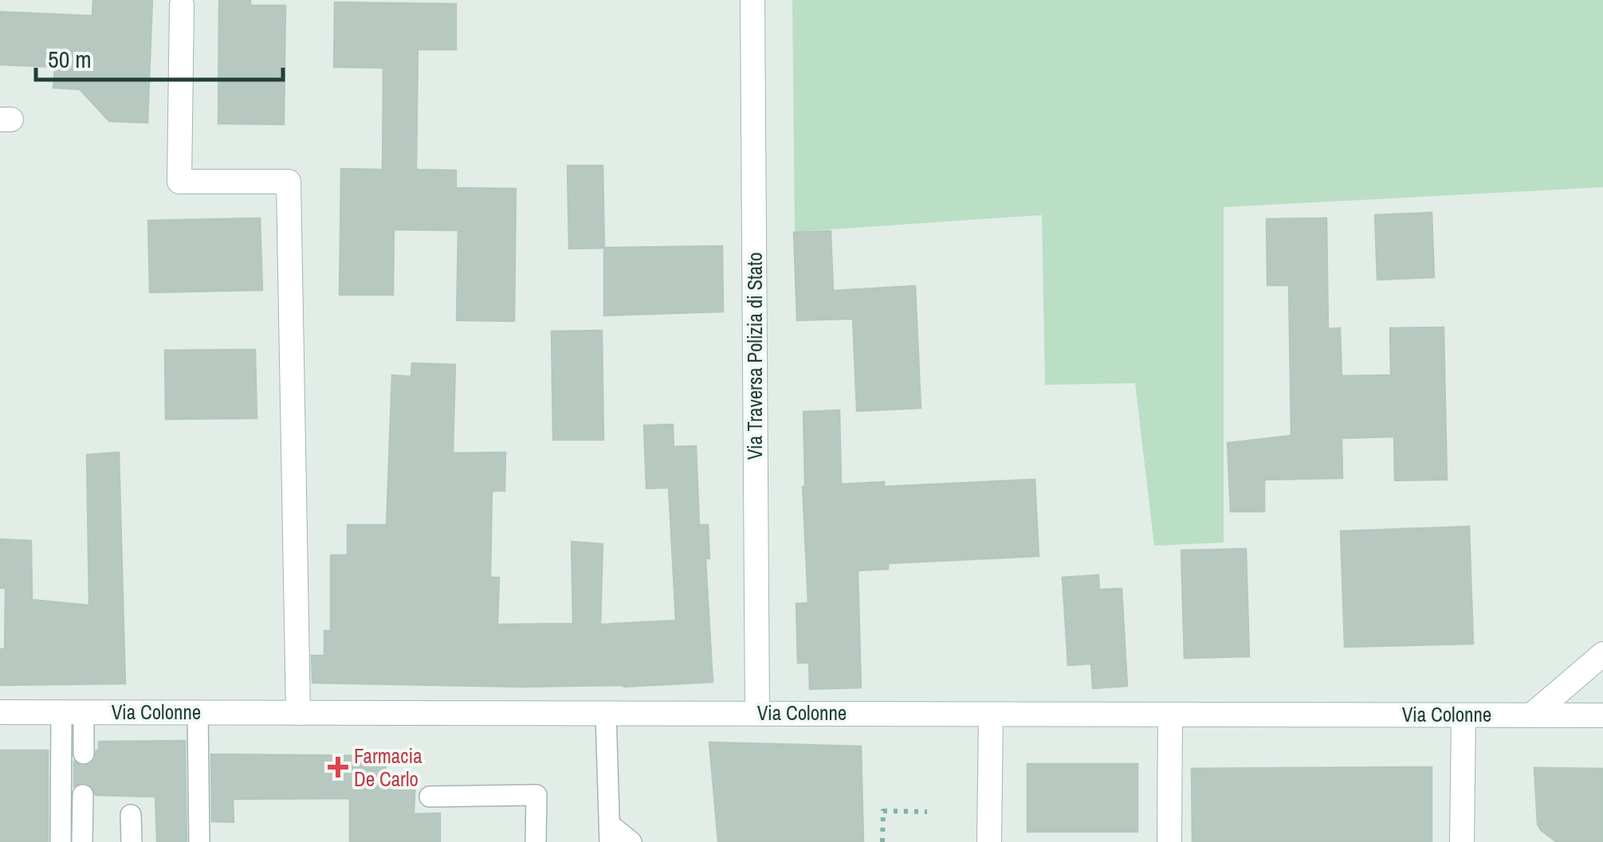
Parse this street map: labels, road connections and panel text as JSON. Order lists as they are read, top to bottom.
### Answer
{
  "streets": {
    "street": ["Via Traversa Polizia di Stato", "Via Colonne"]
  },
  "crossings": [
    ["Via Traversa Polizia di Stato", "Via Colonne"]
  ],
  "places": {
    "health": ["Farmacia De Carlo"]
  },
  "scale_bar": "50 m"
}
